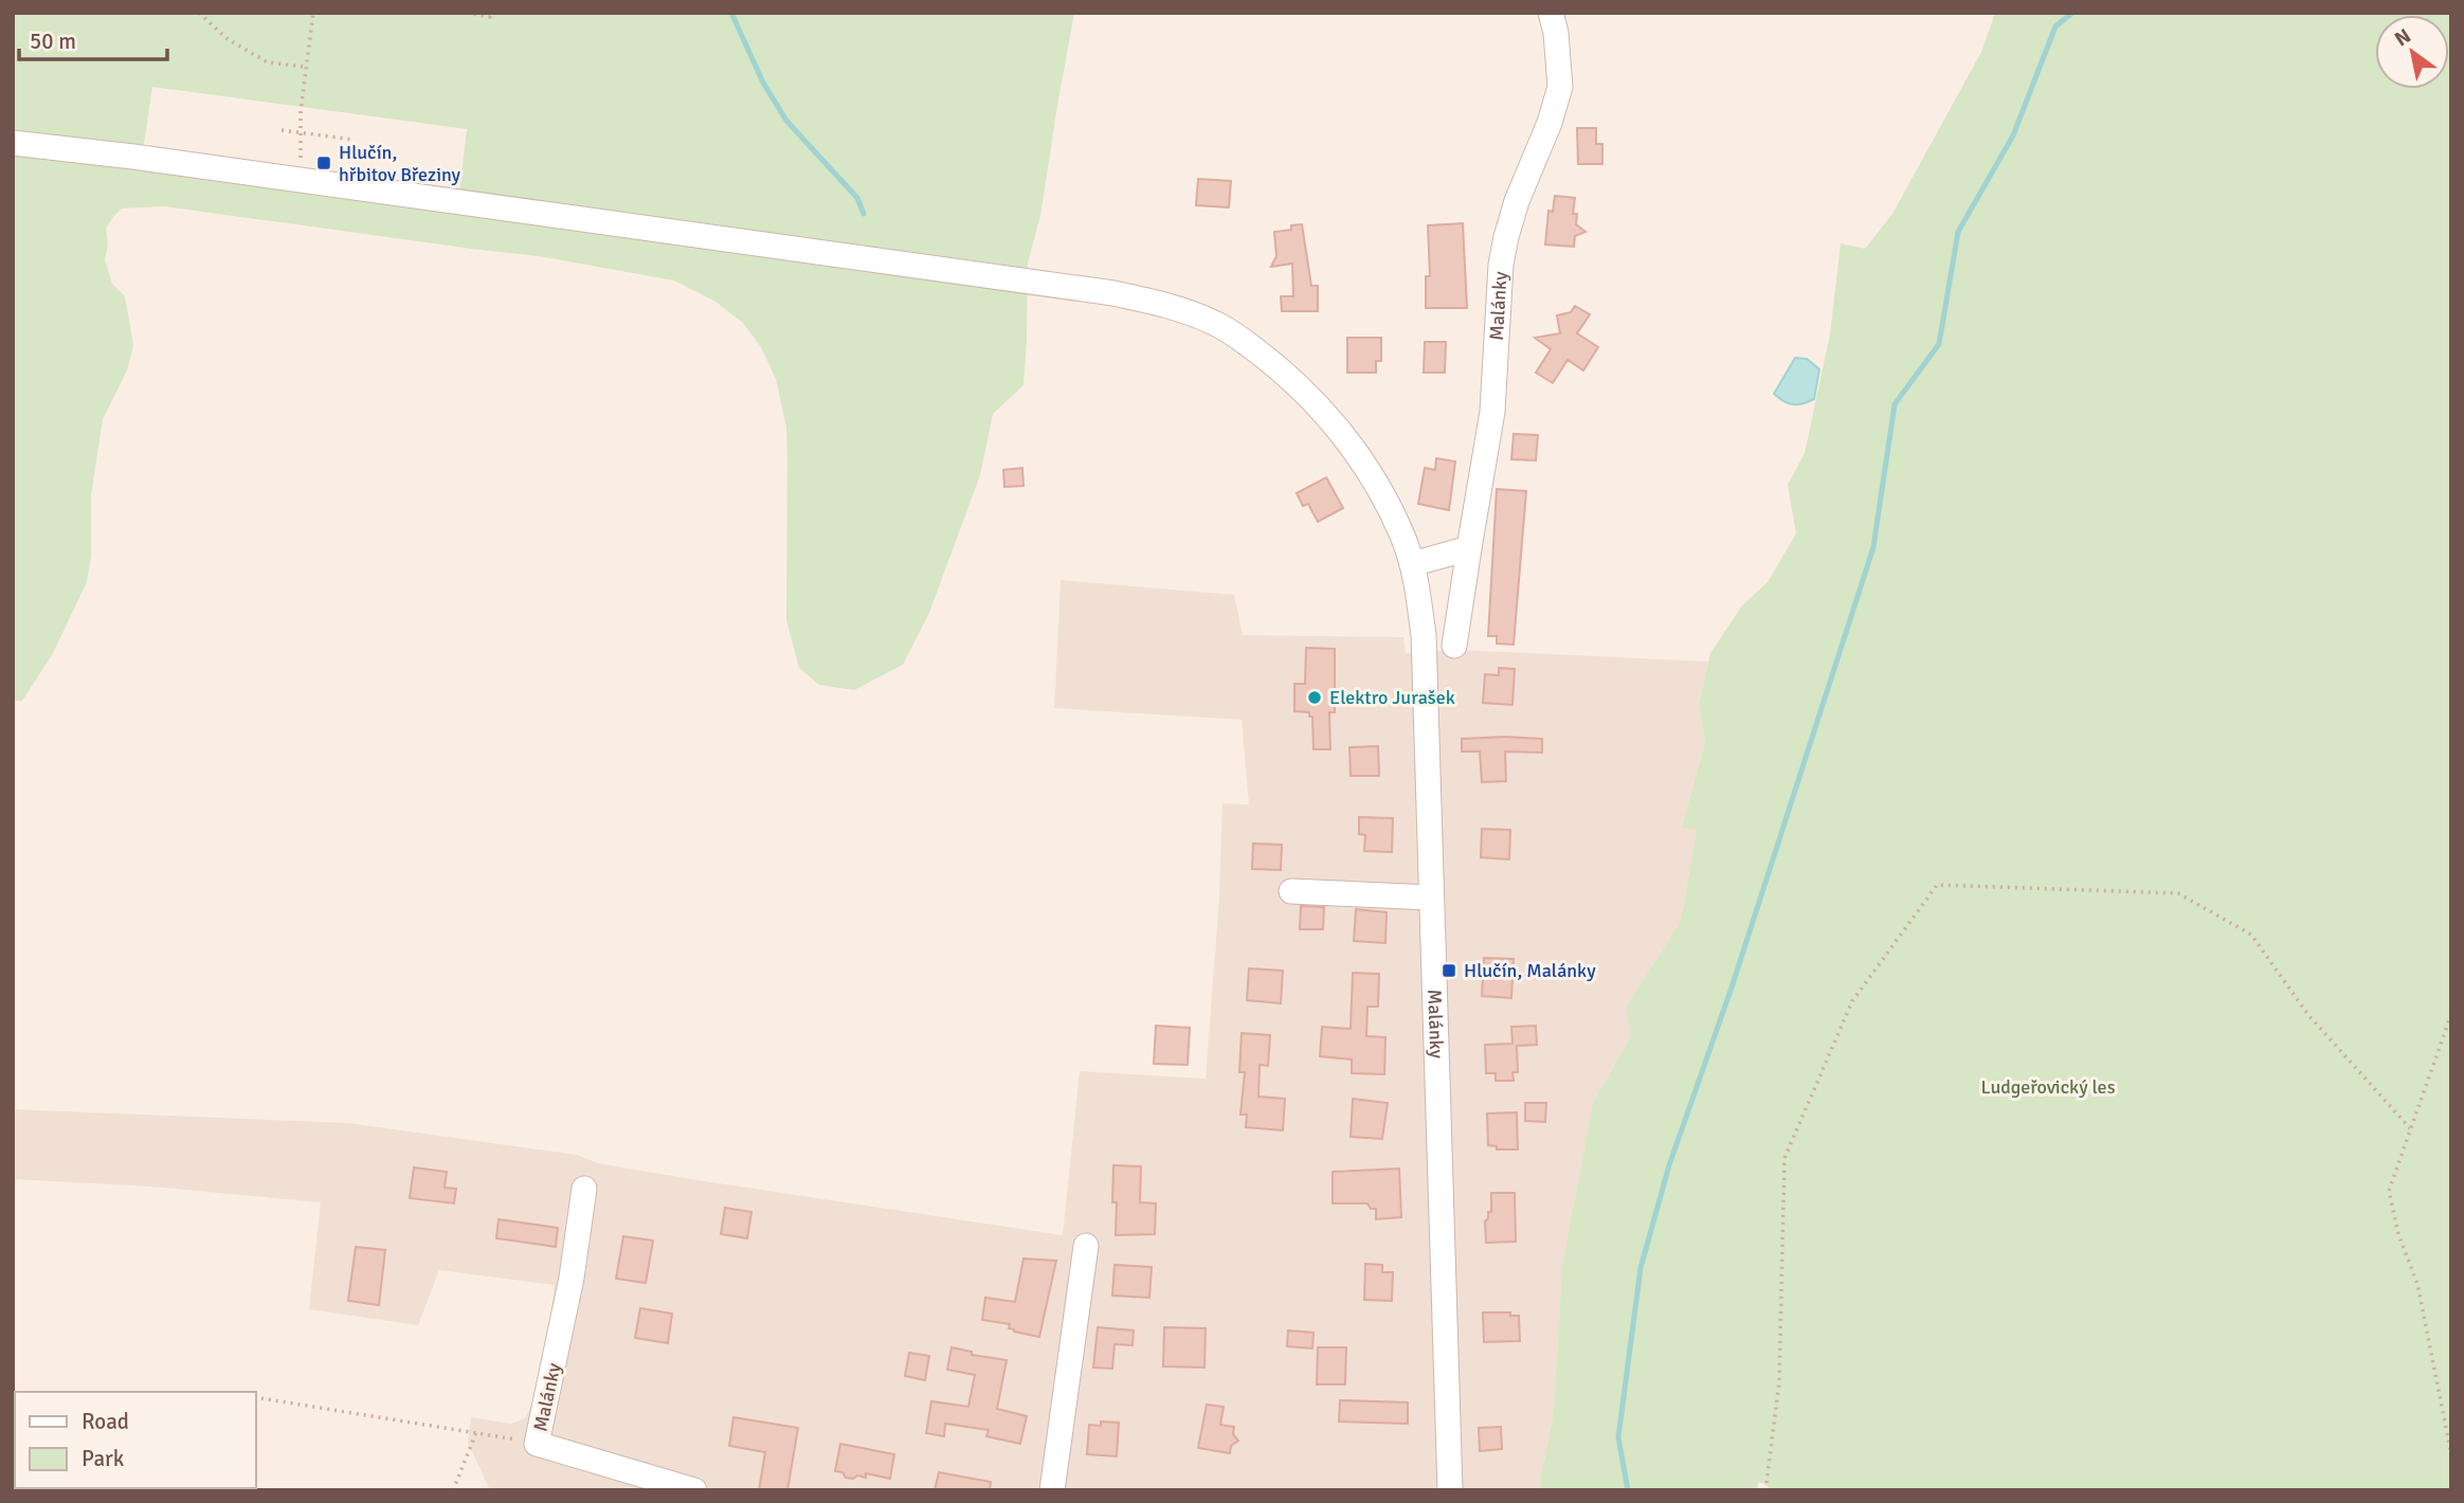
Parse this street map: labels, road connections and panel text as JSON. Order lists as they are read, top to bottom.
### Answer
{
  "streets": {
    "street": ["Malánky"]
  },
  "parks": ["Ludgeřovický les"],
  "places": {
    "transit": ["Hlučín, hřbitov Březiny", "Hlučín, Malánky"],
    "other": ["Elektro Jurašek"]
  },
  "legend": ["Road", "Park"],
  "scale_bar": "50 m",
  "north": "top left"
}
